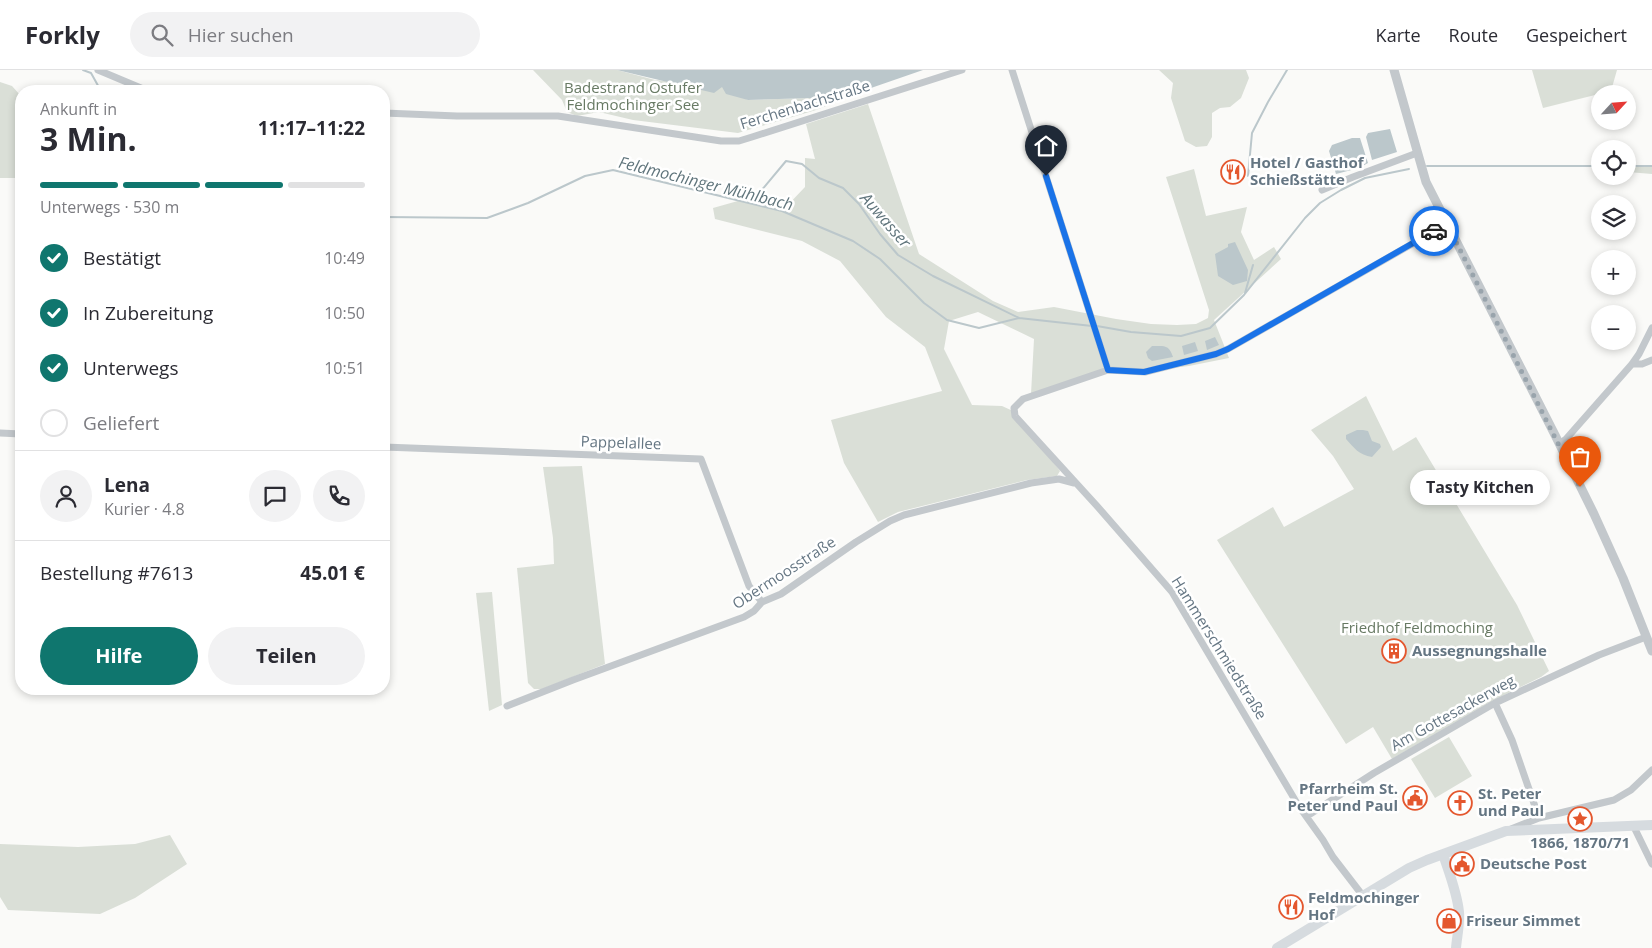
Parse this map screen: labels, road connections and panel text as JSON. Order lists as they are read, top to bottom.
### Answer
{
  "streets": {
    "street": [
      "Ferchenbachstraße",
      "Pappelallee",
      "Obermoosstraße",
      "Hammerschmiedstraße",
      "Am Gottesackerweg"
    ]
  },
  "crossings": [
    ["Pappelallee", "Obermoosstraße"],
    ["Obermoosstraße", "Hammerschmiedstraße"],
    ["Hammerschmiedstraße", "Am Gottesackerweg"]
  ],
  "water": ["Feldmochinger Mühlbach", "Auwasser"],
  "parks": ["Badestrand Ostufer Feldmochinger See", "Friedhof Feldmoching"],
  "places": {
    "restaurant": ["Hotel / Gasthof Schießstätte", "Feldmochinger Hof"],
    "other": ["Tasty Kitchen"],
    "building": ["Aussegnungshalle"],
    "public building": ["Pfarrheim St. Peter und Paul", "Deutsche Post"],
    "church": ["St. Peter und Paul"],
    "place": ["1866, 1870/71"],
    "shop": ["Friseur Simmet"]
  },
  "north": "top right",
  "page": {
    "header": "Forkly",
    "search": "Hier suchen",
    "nav": ["Karte", "Route", "Gespeichert"],
    "map_buttons": ["+", "−"],
    "heading": ["3 Min.", "Ankunft in", "11:17–11:22"],
    "panel": [
      "Lena",
      "Kurier · 4.8",
      "Bestellung #7613",
      "45.01 €"
    ],
    "bar": "Unterwegs · 530 m",
    "list": [
      ["Bestätigt", "10:49"],
      ["In Zubereitung", "10:50"],
      ["Unterwegs", "10:51"],
      "Geliefert"
    ],
    "bubble": "Tasty Kitchen",
    "buttons": ["Hilfe", "Teilen"]
  }
}
